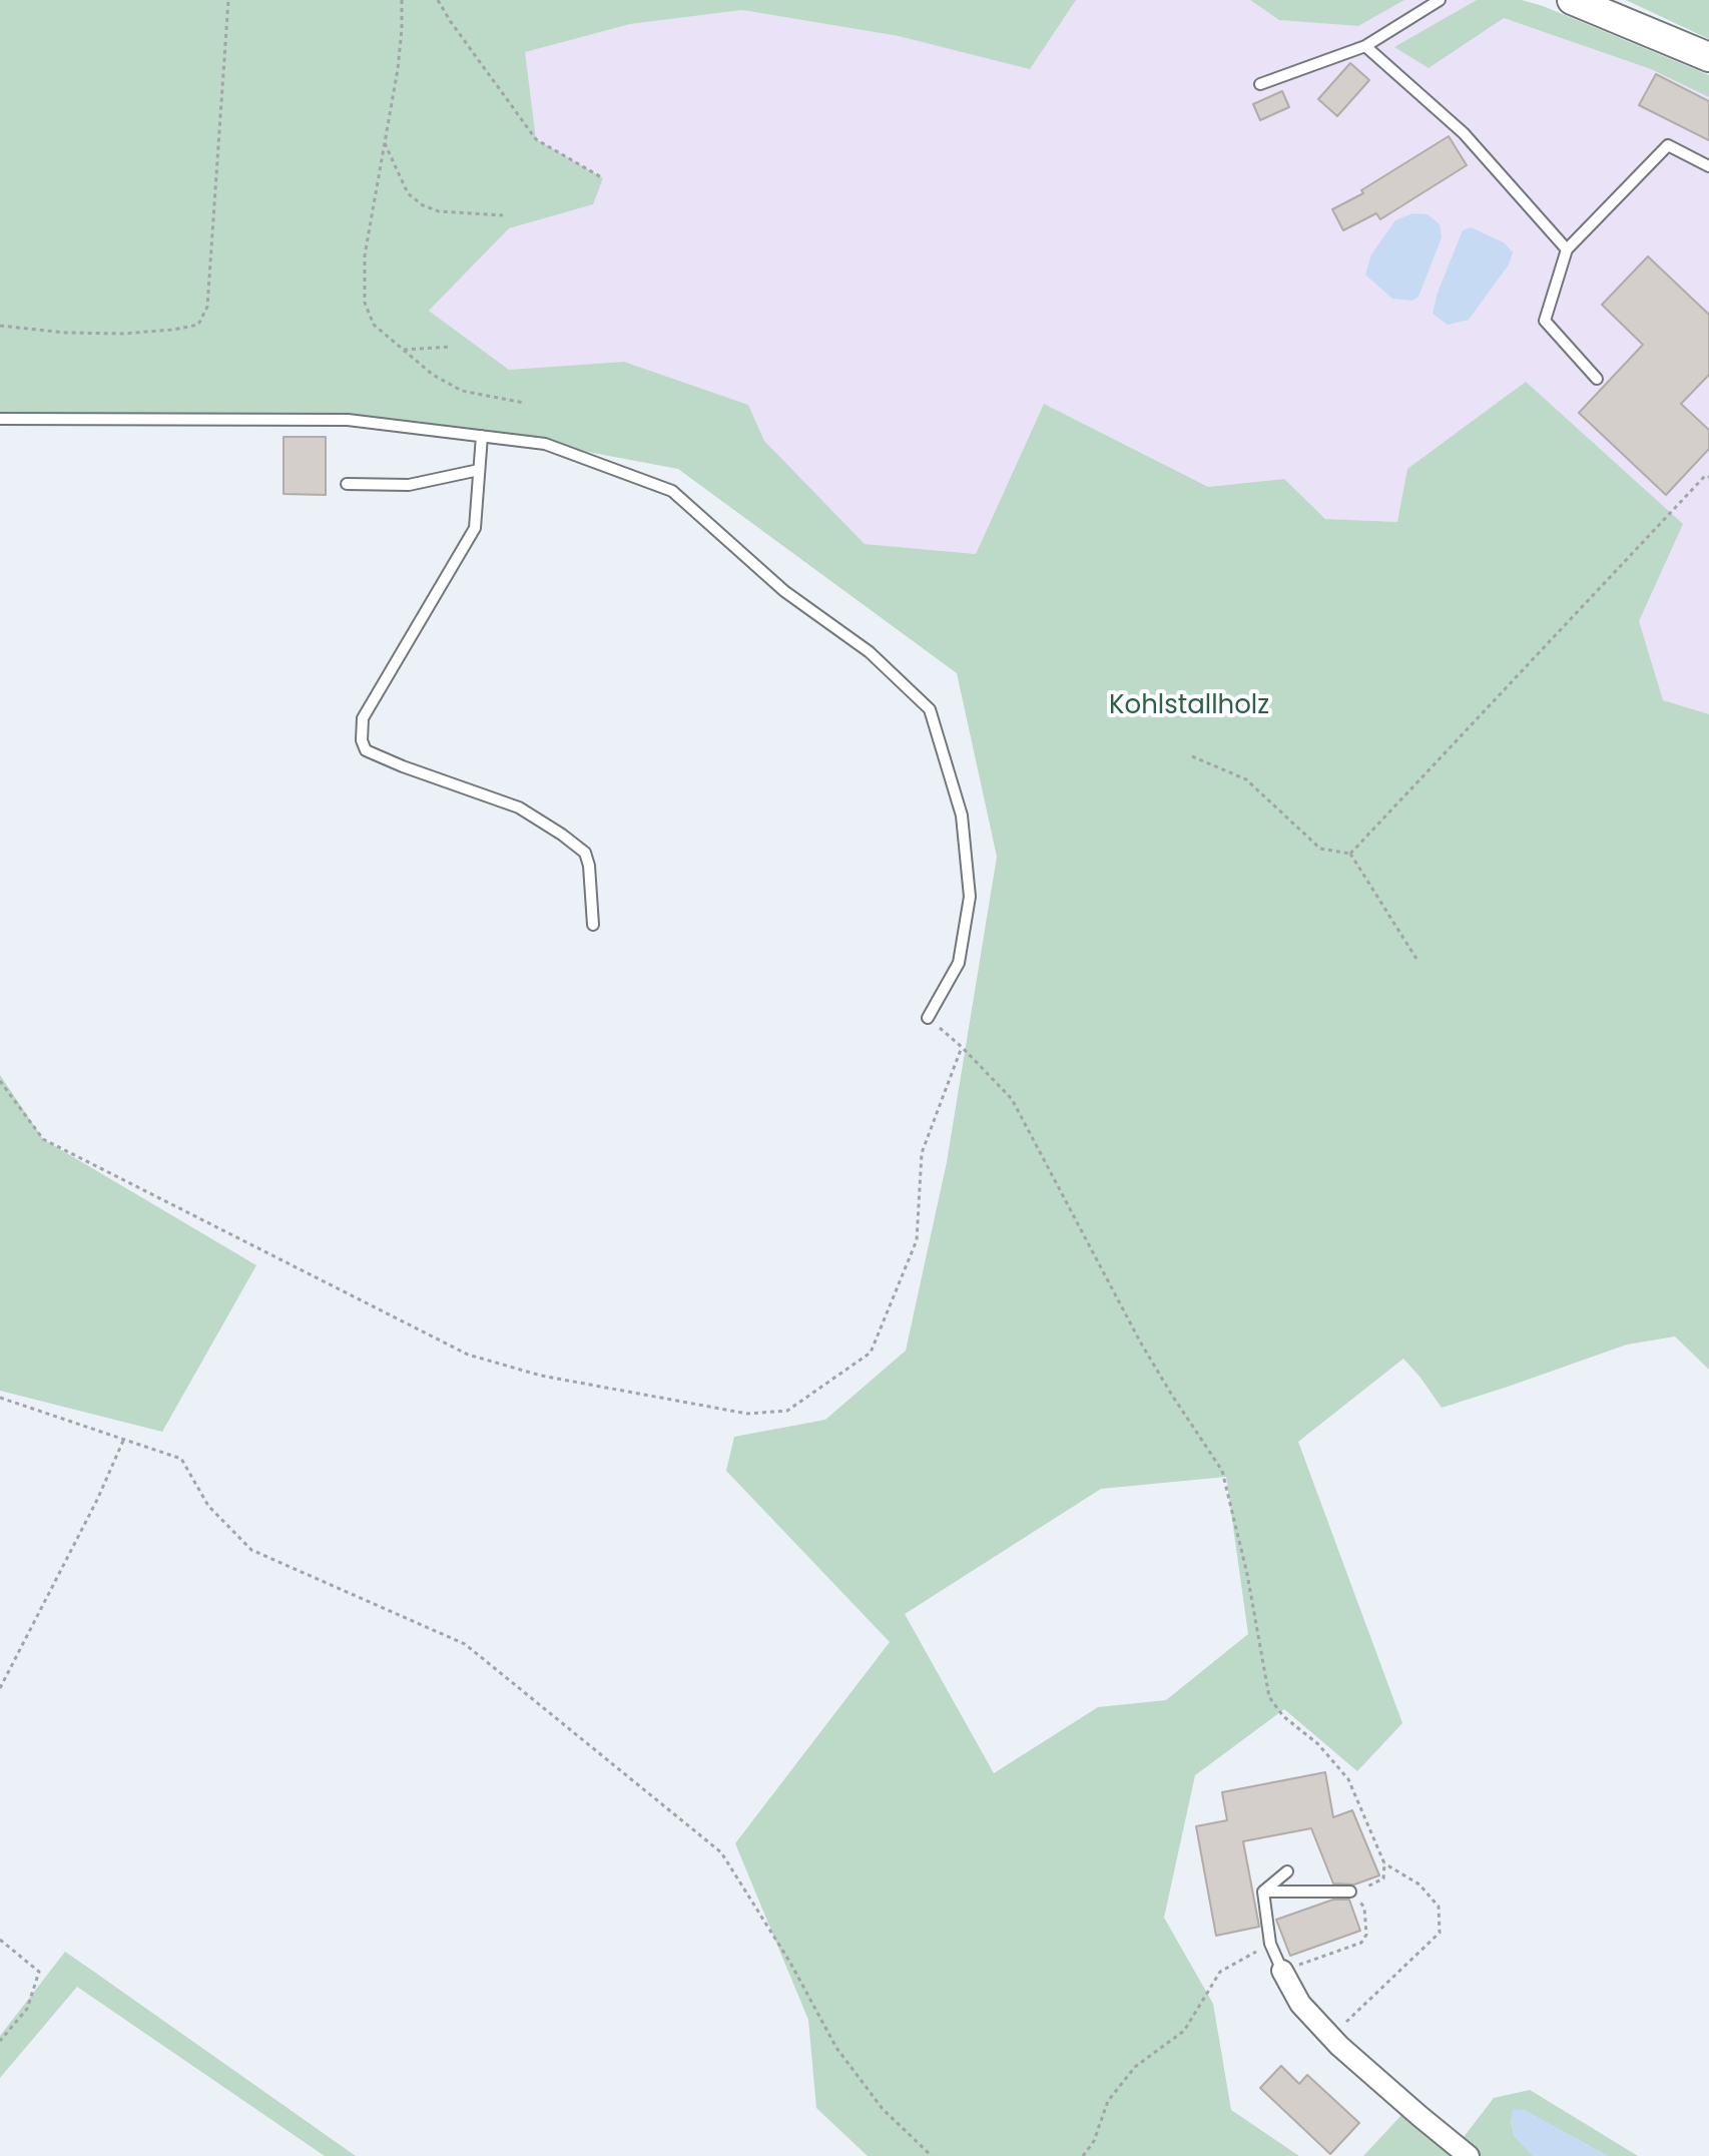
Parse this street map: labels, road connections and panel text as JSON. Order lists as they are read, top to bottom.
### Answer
{
  "parks": ["Kohlstallholz"]
}
